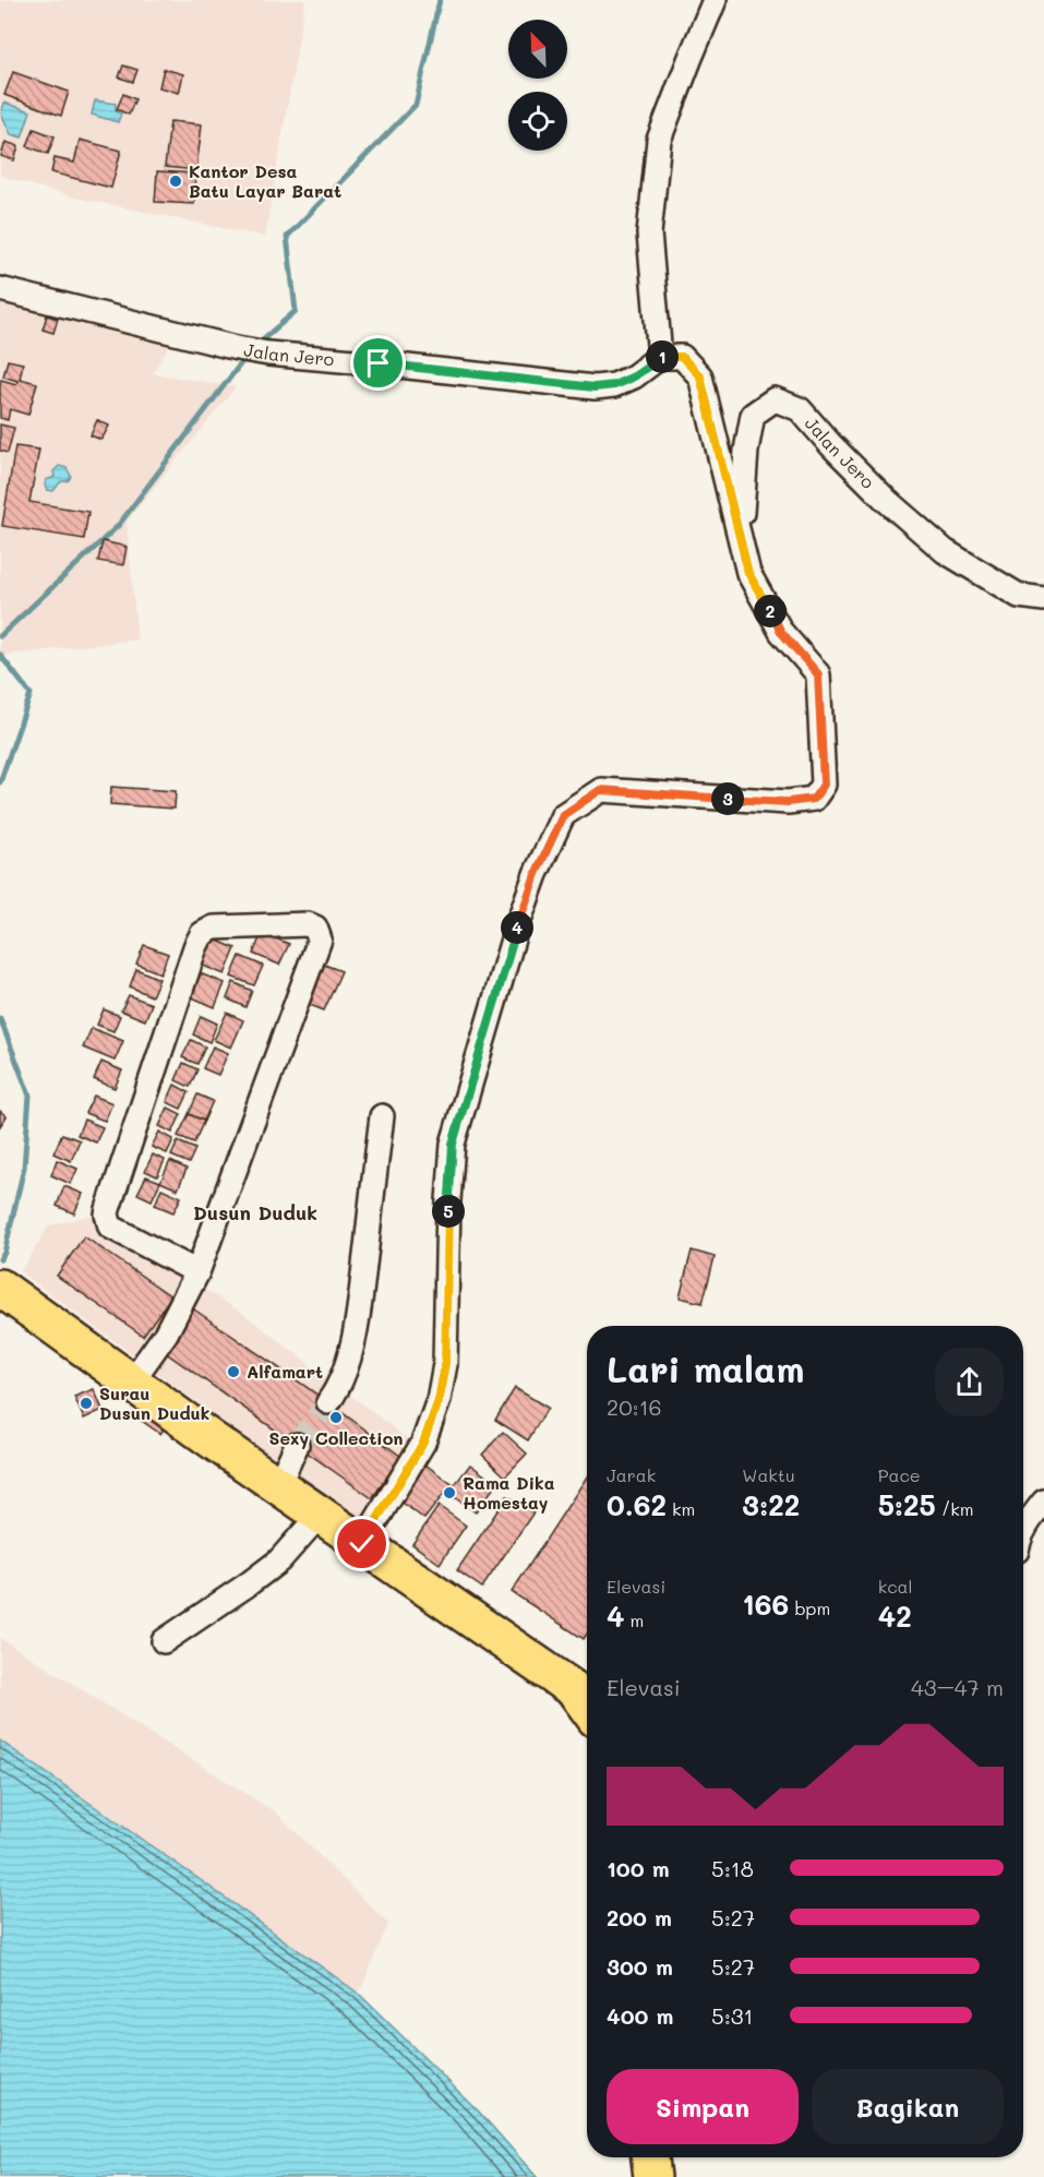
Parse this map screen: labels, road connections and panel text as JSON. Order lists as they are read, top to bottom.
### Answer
{
  "streets": {
    "street": ["Jalan Jero"]
  },
  "districts": ["Dusun Duduk"],
  "places": [
    "Kantor Desa Batu Layar Barat",
    "Alfamart",
    "Surau Dusun Duduk",
    "Sexy Collection",
    "Rama Dika Homestay"
  ],
  "north": "top left",
  "page": {
    "pins": [
      "1",
      "2",
      "3",
      "4",
      "5"
    ],
    "heading": ["Lari malam", "20:16"],
    "stats": [
      ["Jarak", "0.62 km"],
      ["Waktu", "3:22"],
      ["Pace", "5:25 /km"],
      ["Elevasi", "4 m"],
      ["166 bpm"],
      ["kcal", "42"]
    ],
    "chart": ["Elevasi", "43–47 m"],
    "list": [
      {
        "name": "100 m",
        "note": "5:18"
      },
      {
        "name": "200 m",
        "note": "5:27"
      },
      {
        "name": "300 m",
        "note": "5:27"
      },
      {
        "name": "400 m",
        "note": "5:31"
      }
    ],
    "buttons": ["Simpan", "Bagikan"]
  }
}
